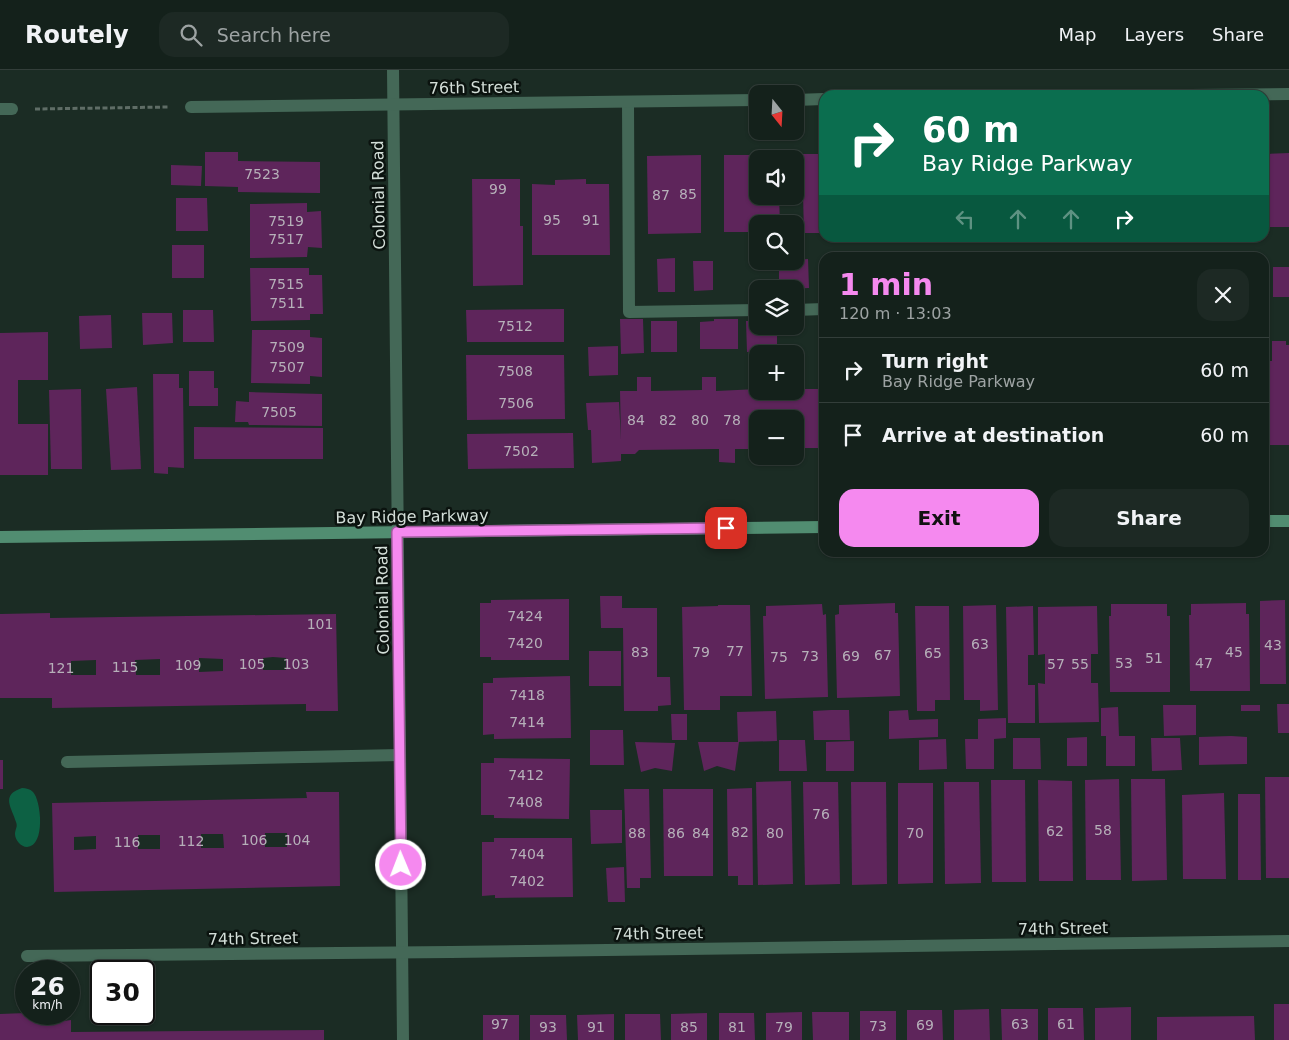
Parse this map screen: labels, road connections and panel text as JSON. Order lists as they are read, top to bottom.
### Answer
{
  "streets": {
    "street": [
      "76th Street",
      "Colonial Road",
      "Bay Ridge Parkway",
      "74th Street"
    ]
  },
  "crossings": [
    ["76th Street", "Colonial Road"],
    ["Colonial Road", "Bay Ridge Parkway"],
    ["Colonial Road", "74th Street"]
  ],
  "house_numbers": [
    "7523",
    "99",
    "85",
    "87",
    "95",
    "91",
    "7519",
    "7517",
    "7515",
    "7511",
    "7512",
    "7509",
    "7507",
    "7508",
    "7506",
    "7505",
    "84",
    "82",
    "80",
    "78",
    "7502",
    "7424",
    "101",
    "7420",
    "63",
    "43",
    "77",
    "83",
    "79",
    "45",
    "65",
    "67",
    "73",
    "69",
    "75",
    "51",
    "53",
    "47",
    "105",
    "103",
    "57",
    "55",
    "109",
    "115",
    "121",
    "7418",
    "7414",
    "7412",
    "7408",
    "76",
    "58",
    "62",
    "82",
    "88",
    "86",
    "84",
    "80",
    "70",
    "106",
    "104",
    "112",
    "116",
    "7404",
    "7402",
    "97",
    "63",
    "61",
    "69",
    "73",
    "93",
    "91",
    "85",
    "81",
    "79"
  ],
  "north": "bottom",
  "page": {
    "header": "Routely",
    "search": "Search here",
    "nav": ["Map", "Layers", "Share"],
    "map_buttons": ["+", "−"],
    "turn": ["60 m", "Bay Ridge Parkway"],
    "heading": ["1 min", "120 m · 13:03"],
    "list": [
      {
        "name": "Turn right",
        "note": "Bay Ridge Parkway",
        "value": "60 m"
      },
      {
        "name": "Arrive at destination",
        "value": "60 m"
      }
    ],
    "buttons": ["Exit", "Share"],
    "speed": "26 km/h",
    "limit": "30"
  }
}
